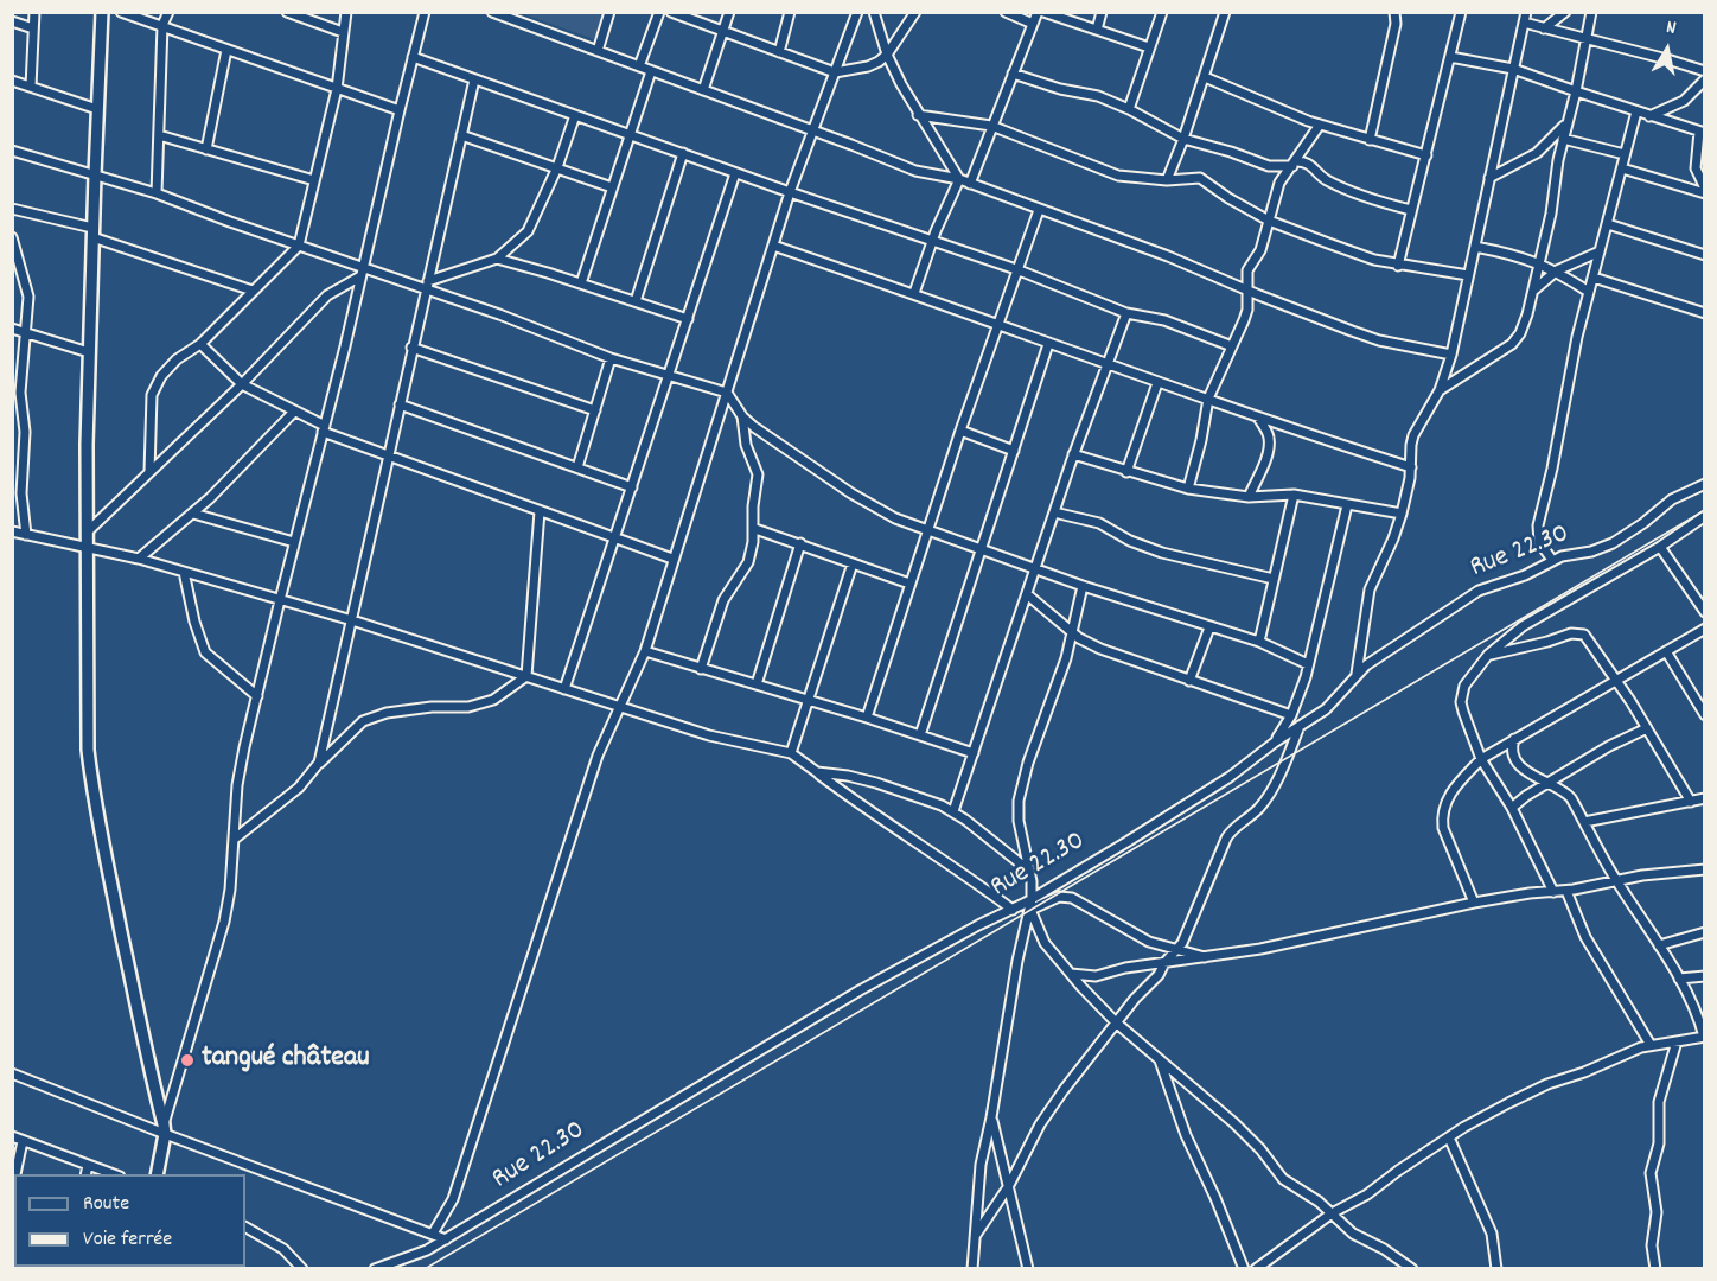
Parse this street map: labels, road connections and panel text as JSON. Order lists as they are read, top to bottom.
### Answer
{
  "streets": {
    "street": ["Rue 22.30"]
  },
  "places": ["tangué château"],
  "legend": ["Route", "Voie ferrée"],
  "north": "top"
}
